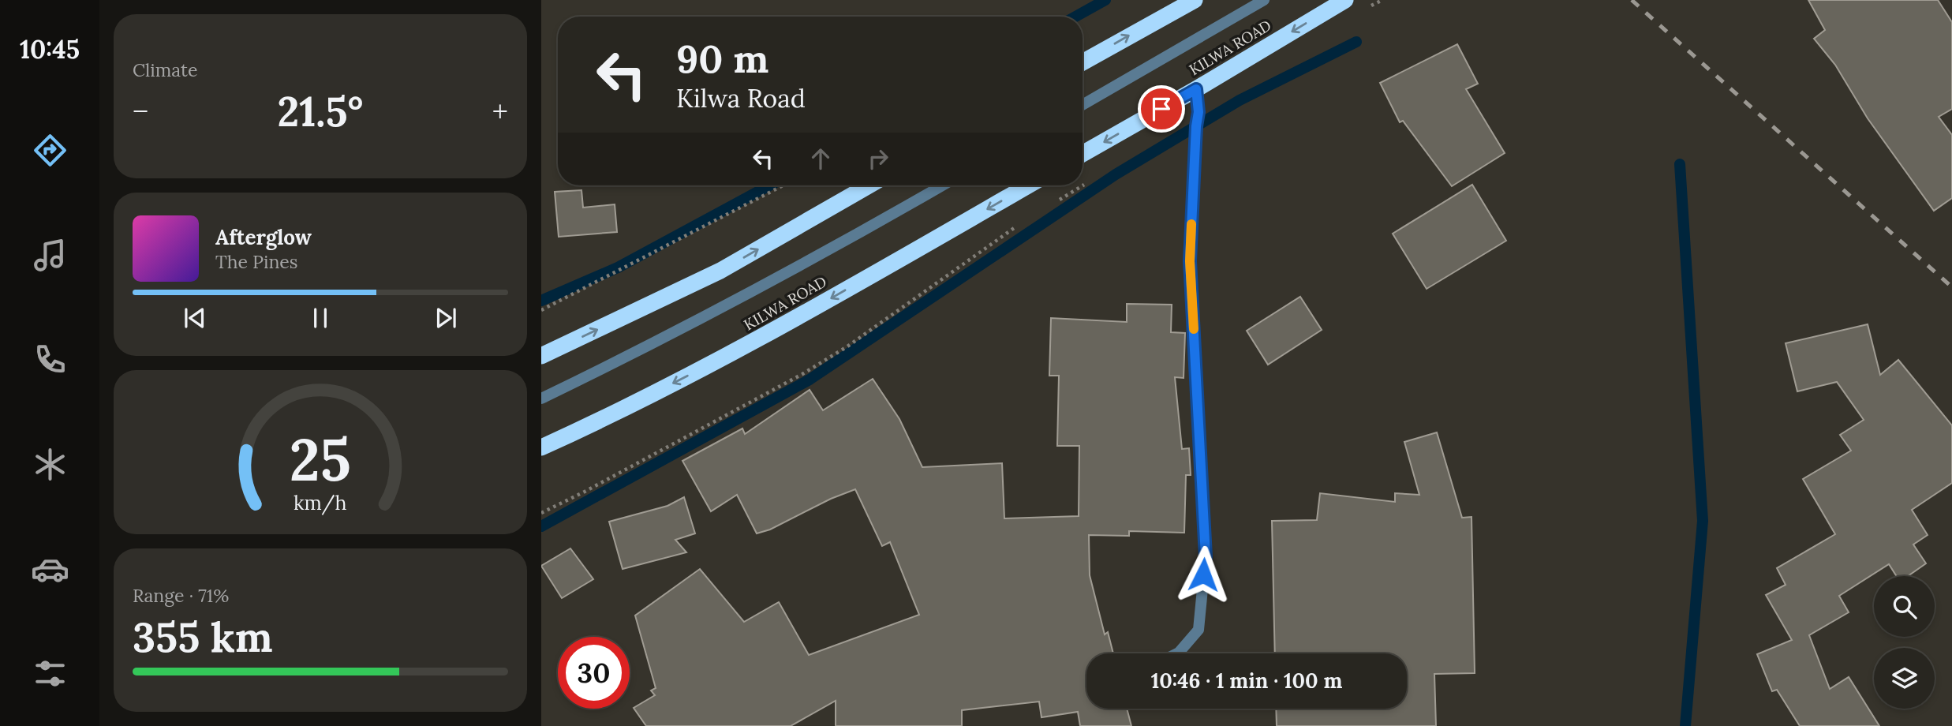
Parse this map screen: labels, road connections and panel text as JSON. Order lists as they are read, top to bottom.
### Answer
{
  "streets": {
    "highway": ["KILWA ROAD"]
  },
  "page": {
    "tabs": "10:45",
    "tile": [
      "Climate",
      ["Range · 71%", "355 km"]
    ],
    "turn": ["90 m", "Kilwa Road"],
    "heat": ["−", "21.5°", "+"],
    "song": ["Afterglow", "The Pines"],
    "limit": "30",
    "trip": "10:46 · 1 min · 100 m",
    "gauge": ["25", "km/h"]
  }
}
